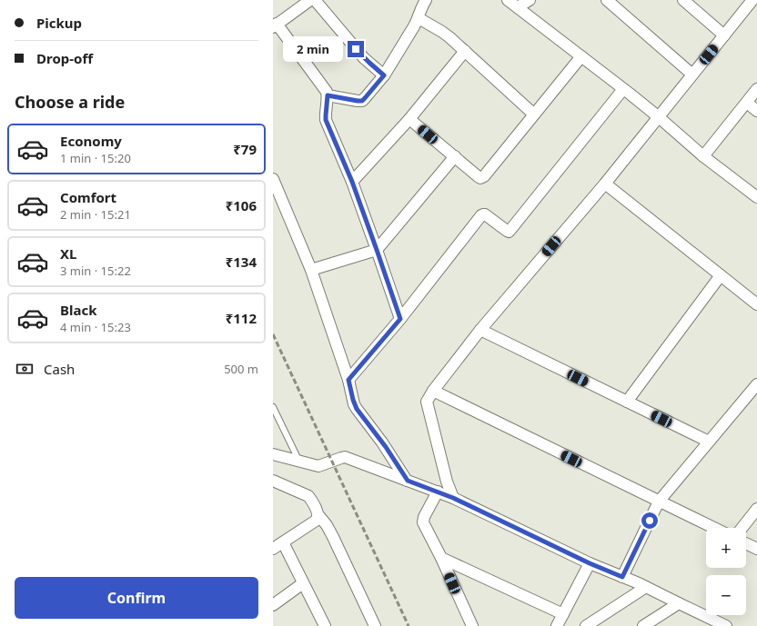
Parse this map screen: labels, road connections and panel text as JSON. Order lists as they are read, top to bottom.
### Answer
{
  "page": {
    "banner": ["Pickup", "Drop-off"],
    "bubble": "2 min",
    "heading": "Choose a ride",
    "list": [
      {
        "name": "Economy",
        "note": "1 min · 15:20",
        "value": "₹79"
      },
      {
        "name": "Comfort",
        "note": "2 min · 15:21",
        "value": "₹106"
      },
      {
        "name": "XL",
        "note": "3 min · 15:22",
        "value": "₹134"
      },
      {
        "name": "Black",
        "note": "4 min · 15:23",
        "value": "₹112"
      }
    ],
    "pay": ["Cash", "500 m"],
    "map_buttons": ["+", "−"],
    "buttons": "Confirm"
  }
}
